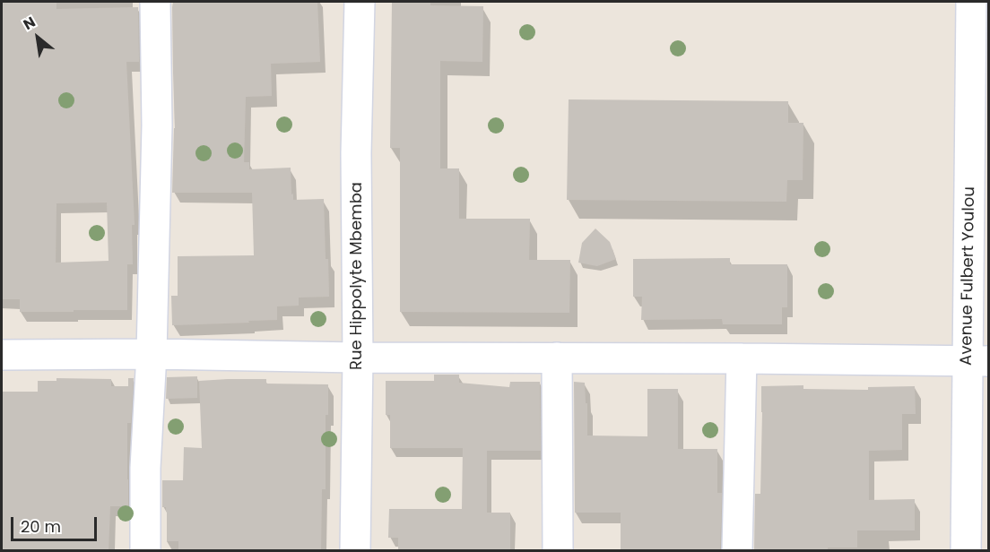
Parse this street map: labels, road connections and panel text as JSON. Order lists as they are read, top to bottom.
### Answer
{
  "streets": {
    "street": ["Rue Hippolyte Mbemba", "Avenue Fulbert Youlou"]
  },
  "scale_bar": "20 m",
  "north": "top left"
}
